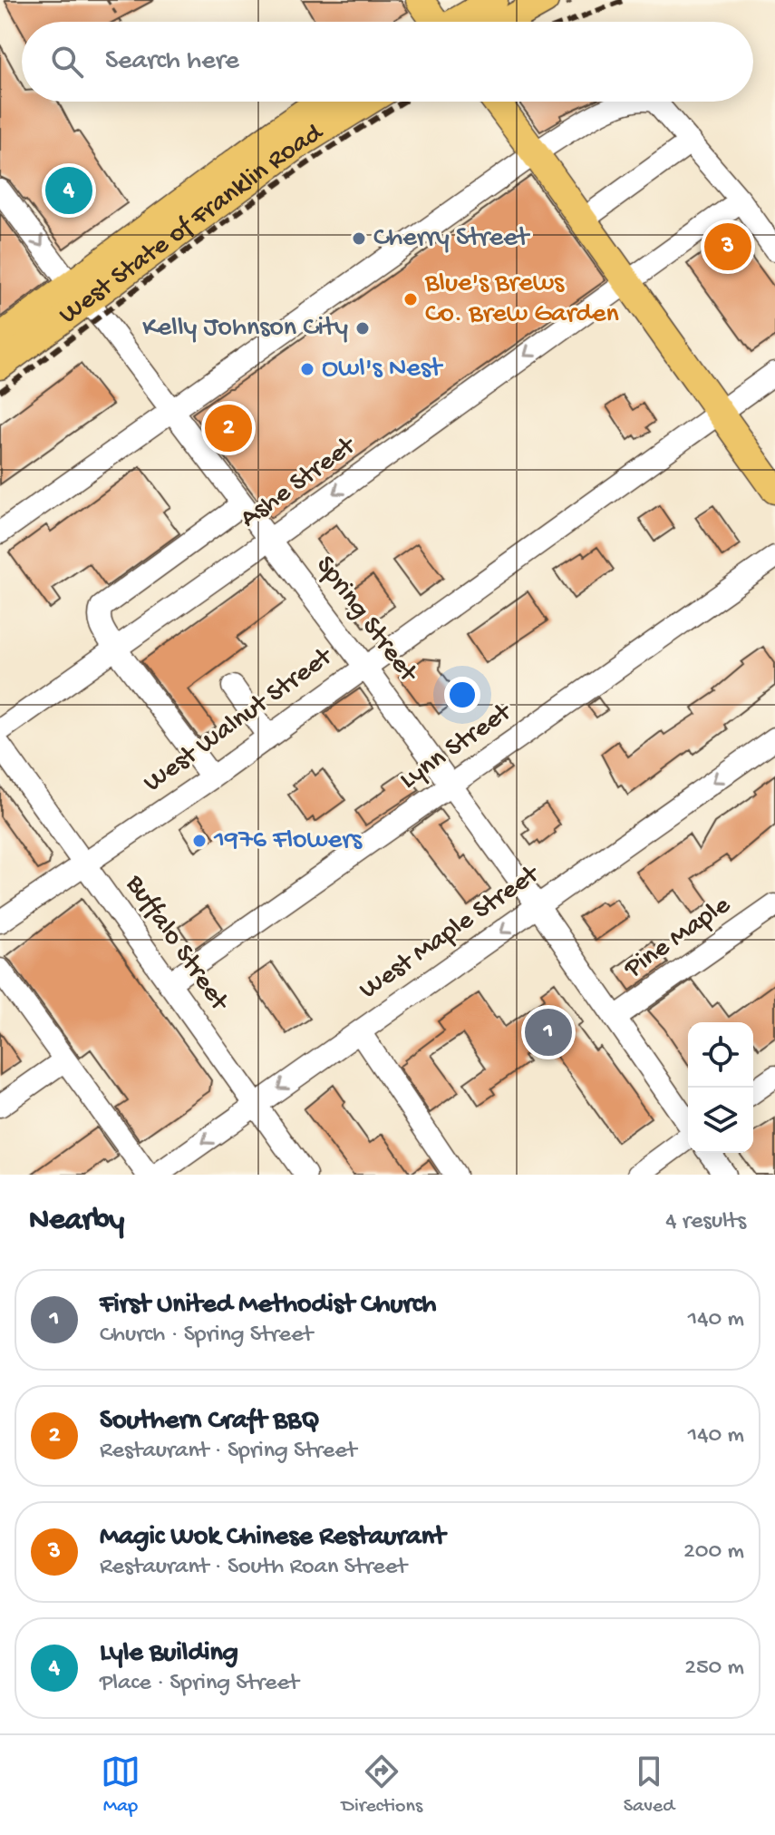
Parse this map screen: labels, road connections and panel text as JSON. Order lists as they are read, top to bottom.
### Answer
{
  "streets": {
    "main road": ["West State of Franklin Road"],
    "street": [
      "Ashe Street",
      "Spring Street",
      "West Walnut Street",
      "Lynn Street",
      "West Maple Street",
      "Pine Maple",
      "Buffalo Street"
    ]
  },
  "crossings": [
    ["West State of Franklin Road", "Spring Street"],
    ["Ashe Street", "Spring Street"],
    ["Spring Street", "West Walnut Street"],
    ["Spring Street", "Lynn Street"],
    ["Spring Street", "West Maple Street"],
    ["Spring Street", "Pine Maple"],
    ["West Walnut Street", "Buffalo Street"],
    ["Lynn Street", "Buffalo Street"],
    ["West Maple Street", "Buffalo Street"]
  ],
  "one_way": ["West Maple Street"],
  "places": [
    "Cherry Street",
    "Blue's Brews Co. Brew Garden",
    "Kelly Johnson City",
    "Owl's Nest",
    "1976 Flowers"
  ],
  "page": {
    "search": "Search here",
    "pins": [
      "4",
      "3",
      "2",
      "1"
    ],
    "heading": ["Nearby", "4 results"],
    "list": [
      {
        "mark": "1",
        "name": "First United Methodist Church",
        "note": "Church · Spring Street",
        "value": "140 m"
      },
      {
        "mark": "2",
        "name": "Southern Craft BBQ",
        "note": "Restaurant · Spring Street",
        "value": "140 m"
      },
      {
        "mark": "3",
        "name": "Magic Wok Chinese Restaurant",
        "note": "Restaurant · South Roan Street",
        "value": "200 m"
      },
      {
        "mark": "4",
        "name": "Lyle Building",
        "note": "Place · Spring Street",
        "value": "250 m"
      }
    ],
    "nav": ["Map", "Directions", "Saved"]
  }
}
